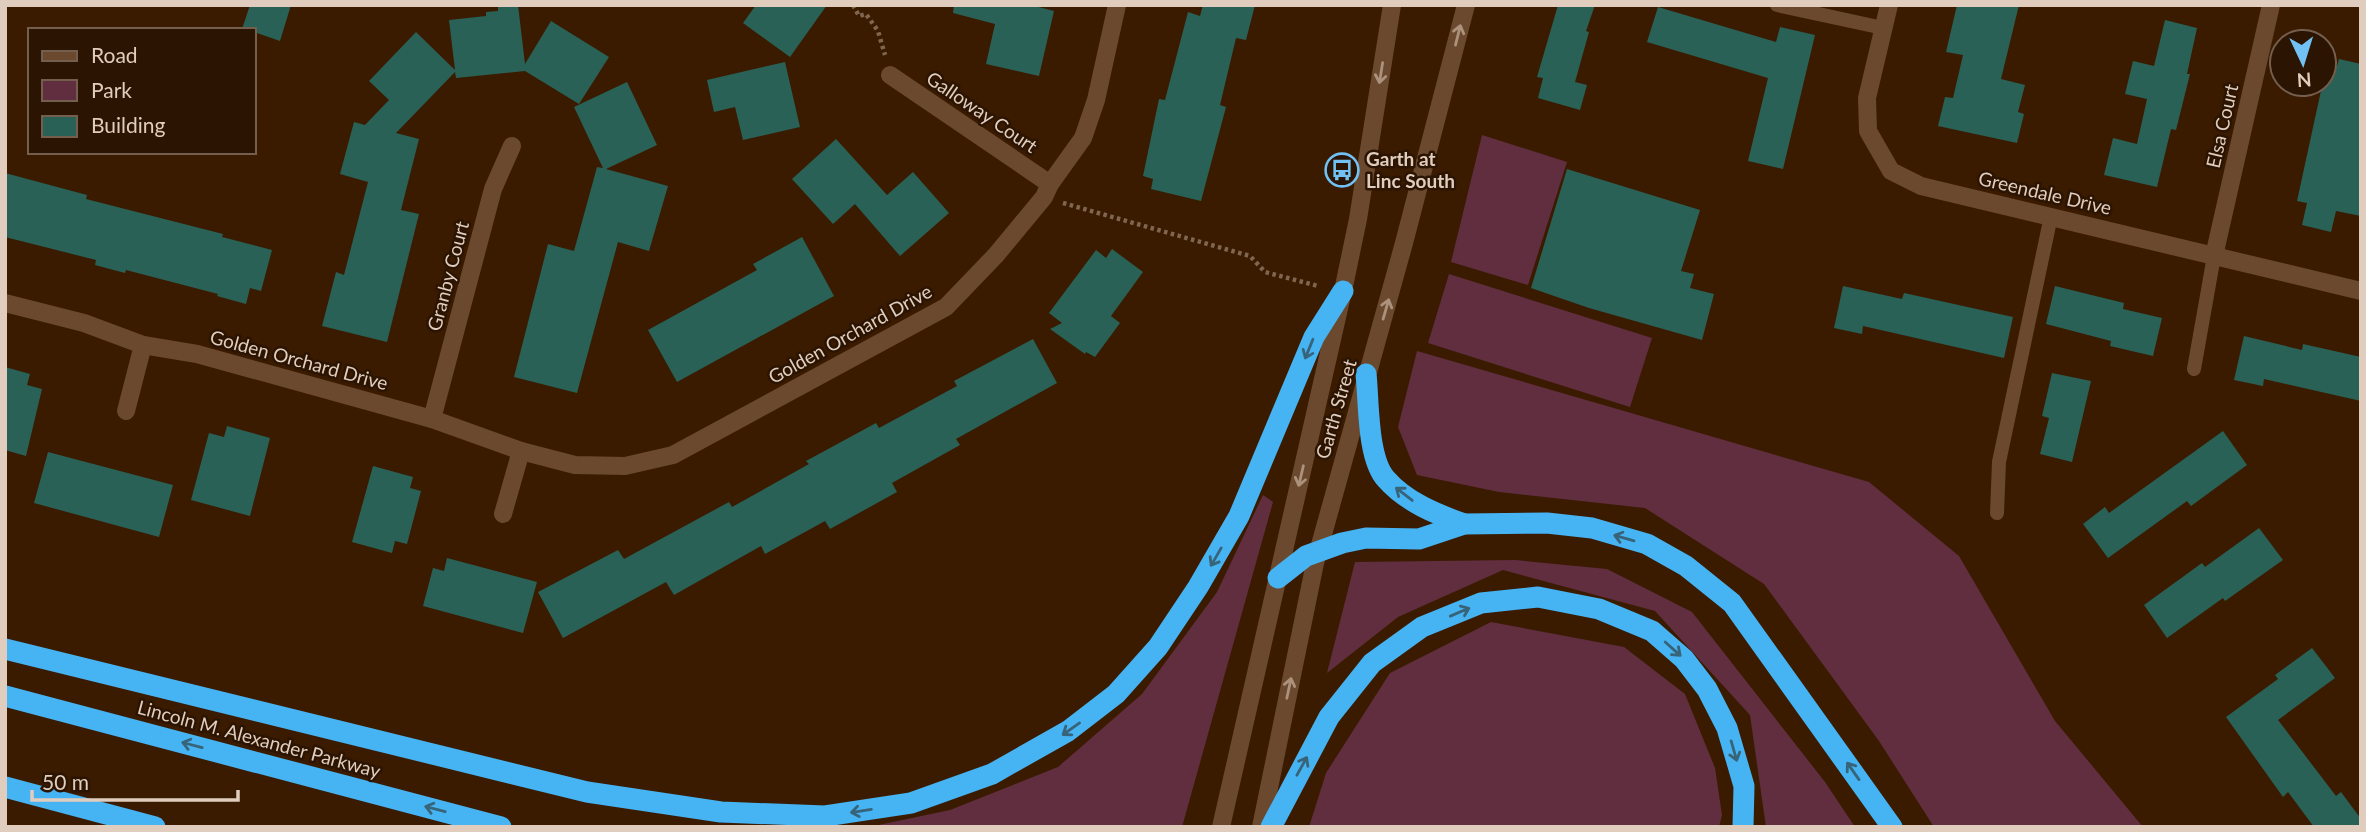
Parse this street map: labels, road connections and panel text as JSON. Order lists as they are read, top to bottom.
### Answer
{
  "streets": {
    "highway": ["Lincoln M. Alexander Parkway"],
    "street": [
      "Galloway Court",
      "Elsa Court",
      "Greendale Drive",
      "Granby Court",
      "Golden Orchard Drive",
      "Garth Street"
    ]
  },
  "crossings": [
    ["Galloway Court", "Golden Orchard Drive"],
    ["Elsa Court", "Greendale Drive"],
    ["Granby Court", "Golden Orchard Drive"]
  ],
  "places": {
    "bus stop": ["Garth at Linc South"]
  },
  "legend": ["Road", "Park", "Building"],
  "scale_bar": "50 m",
  "north": "bottom"
}
